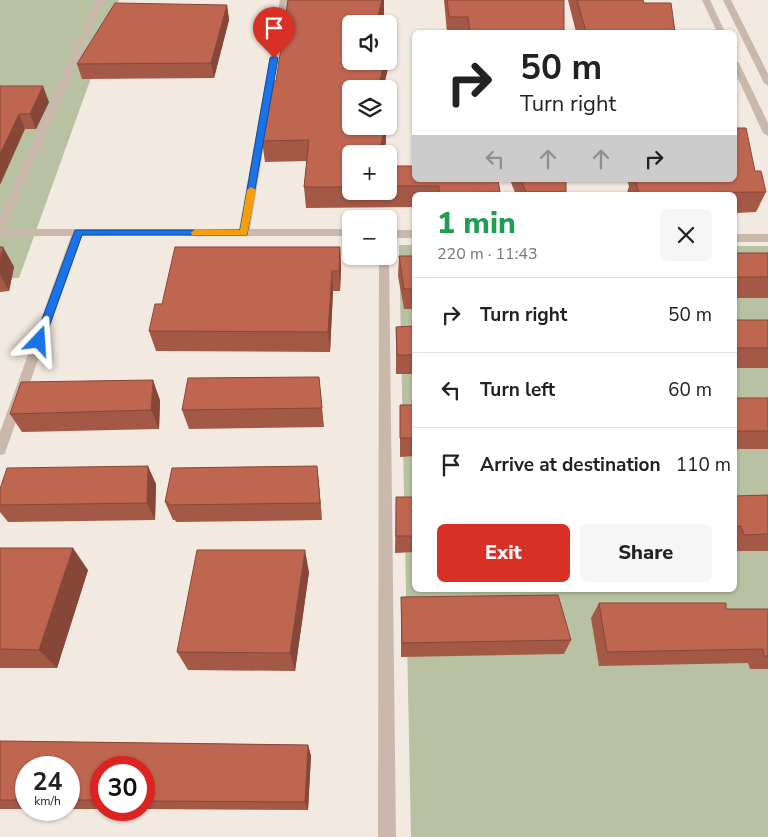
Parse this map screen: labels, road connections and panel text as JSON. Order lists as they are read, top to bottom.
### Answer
{
  "page": {
    "map_buttons": ["+", "−"],
    "turn": ["50 m", "Turn right"],
    "heading": ["1 min", "220 m · 11:43"],
    "list": [
      {
        "name": "Turn right",
        "value": "50 m"
      },
      {
        "name": "Turn left",
        "value": "60 m"
      },
      {
        "name": "Arrive at destination",
        "value": "110 m"
      }
    ],
    "buttons": ["Exit", "Share"],
    "speed": "24 km/h",
    "limit": "30"
  }
}
